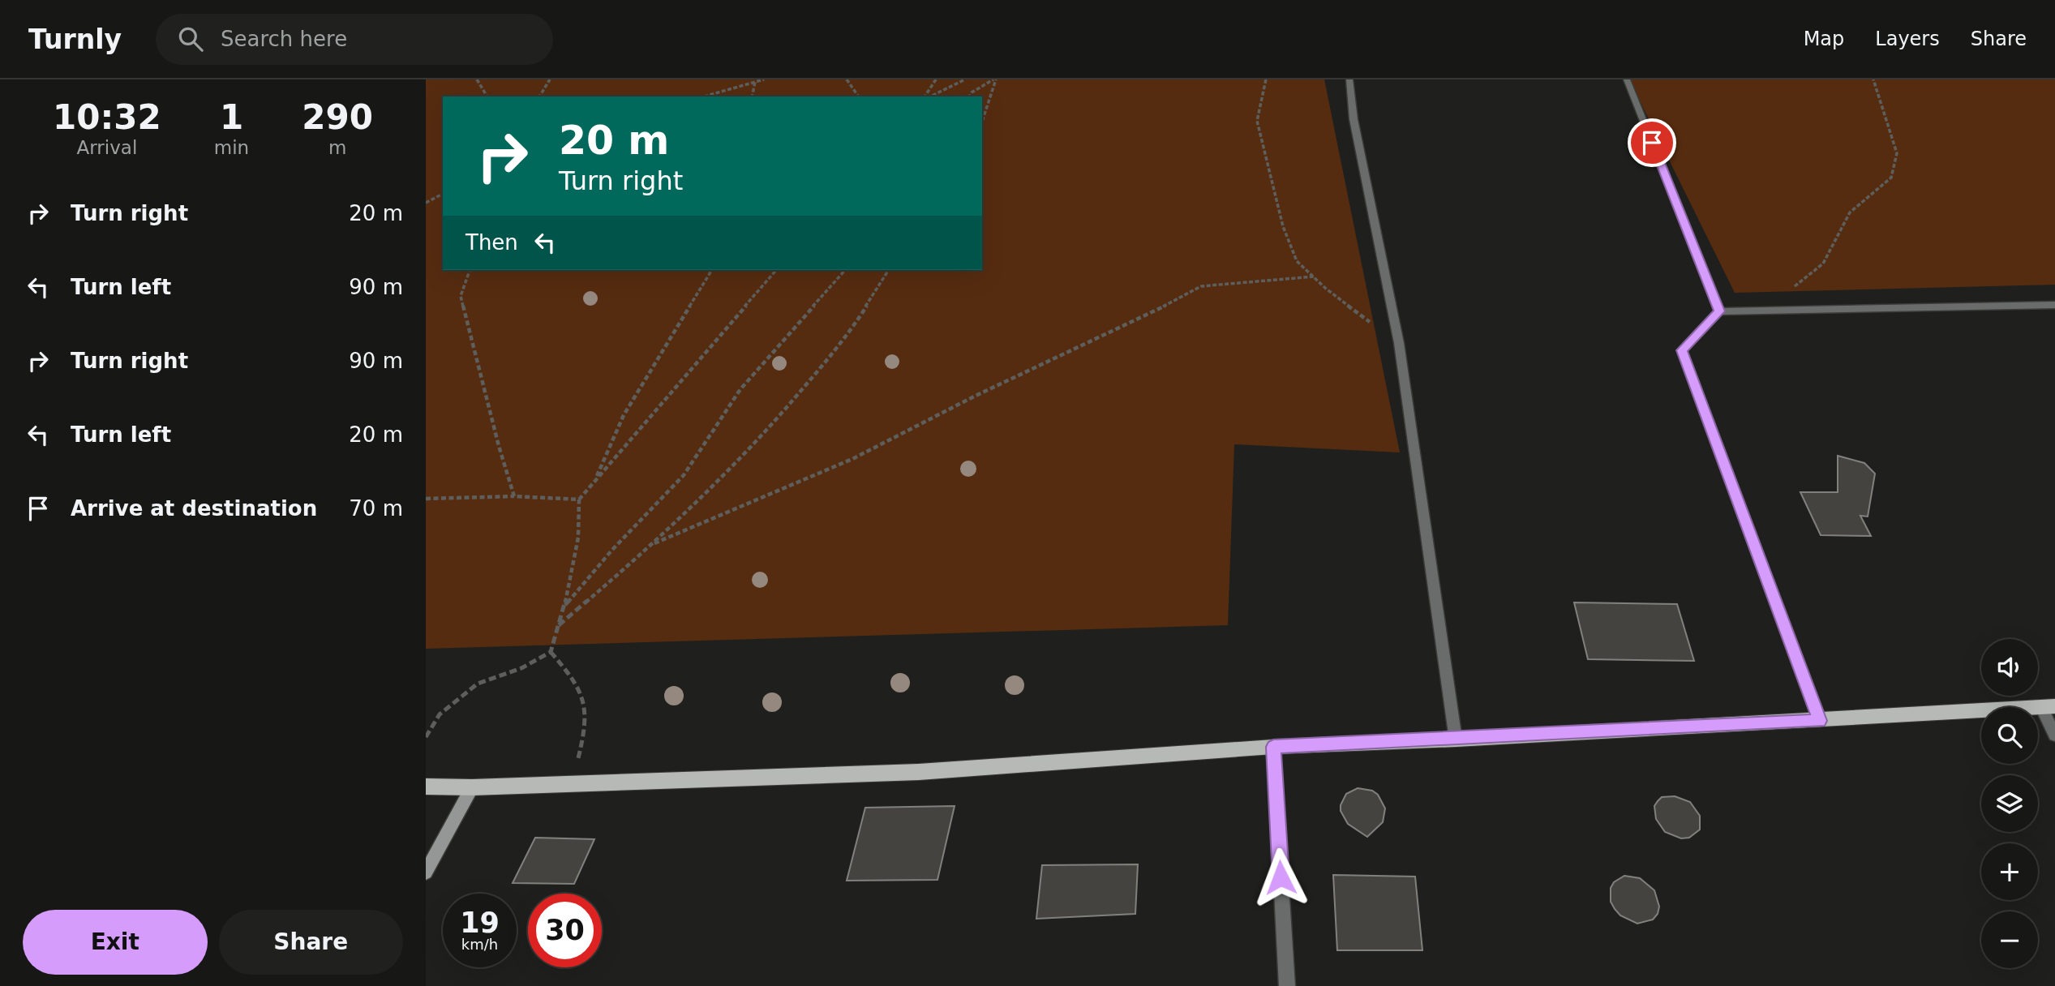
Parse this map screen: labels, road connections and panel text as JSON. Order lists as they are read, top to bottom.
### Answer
{
  "page": {
    "header": "Turnly",
    "search": "Search here",
    "nav": ["Map", "Layers", "Share"],
    "eta": [
      "10:32",
      "Arrival",
      "1",
      "min",
      "290",
      "m"
    ],
    "turn": ["20 m", "Turn right"],
    "list": [
      {
        "name": "Turn right",
        "value": "20 m"
      },
      {
        "name": "Turn left",
        "value": "90 m"
      },
      {
        "name": "Turn right",
        "value": "90 m"
      },
      {
        "name": "Turn left",
        "value": "20 m"
      },
      {
        "name": "Arrive at destination",
        "value": "70 m"
      }
    ],
    "then": "Then",
    "map_buttons": ["+", "−"],
    "speed": "19 km/h",
    "limit": "30",
    "buttons": ["Exit", "Share"]
  }
}
